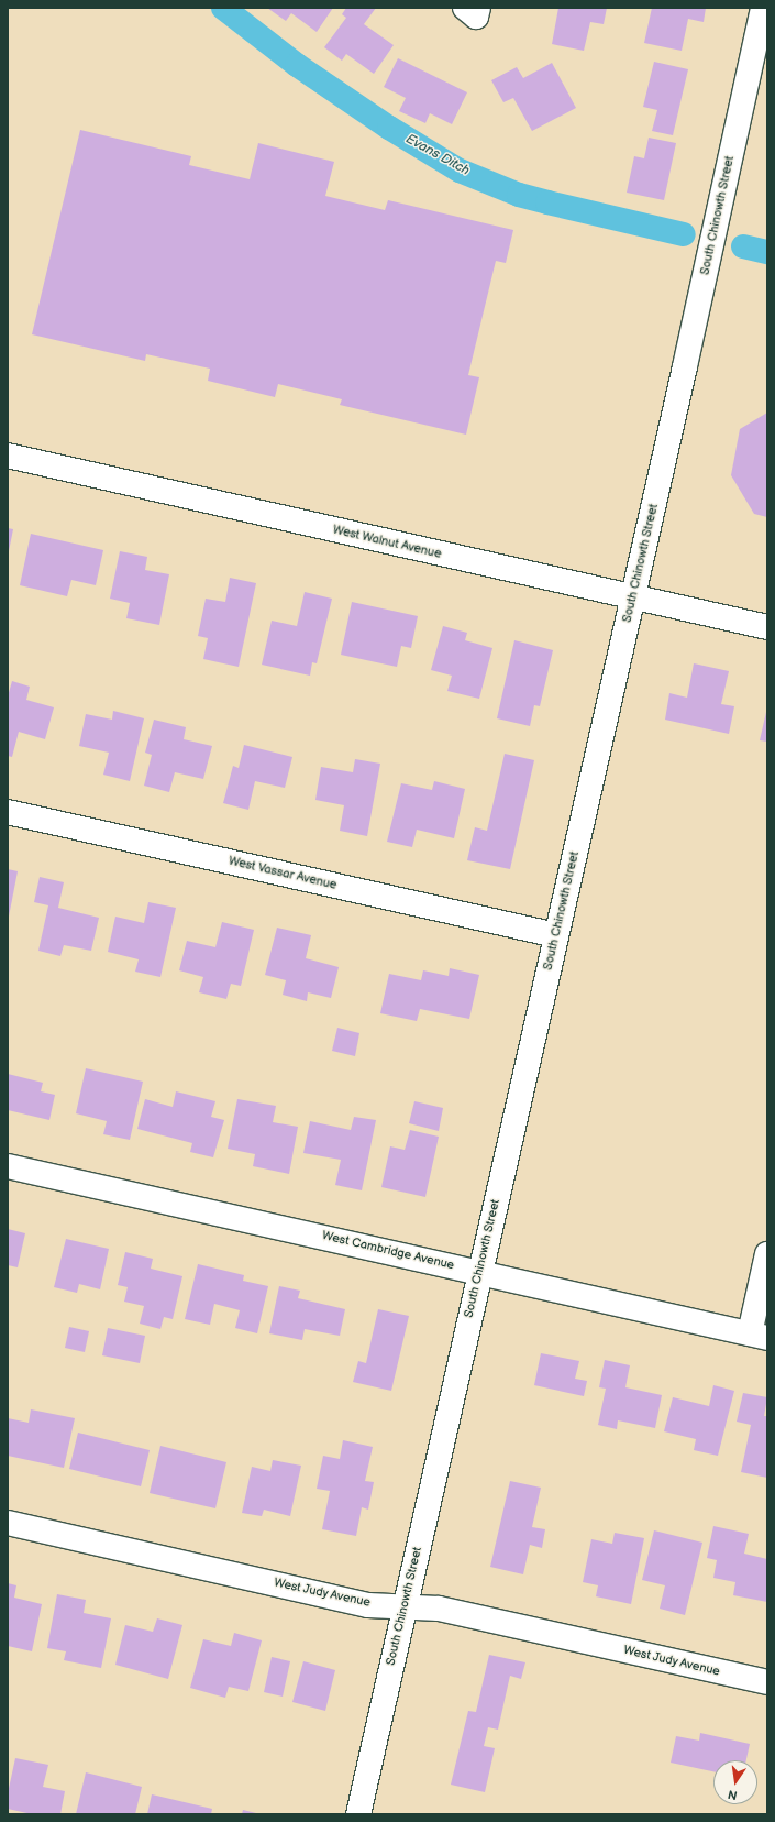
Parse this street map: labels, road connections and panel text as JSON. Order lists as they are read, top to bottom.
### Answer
{
  "streets": {
    "street": [
      "South Chinowth Street",
      "West Walnut Avenue",
      "West Vassar Avenue",
      "West Cambridge Avenue",
      "West Judy Avenue"
    ]
  },
  "crossings": [
    ["South Chinowth Street", "West Walnut Avenue"],
    ["South Chinowth Street", "West Vassar Avenue"],
    ["South Chinowth Street", "West Cambridge Avenue"],
    ["South Chinowth Street", "West Judy Avenue"]
  ],
  "water": ["Evans Ditch"],
  "north": "bottom"
}
